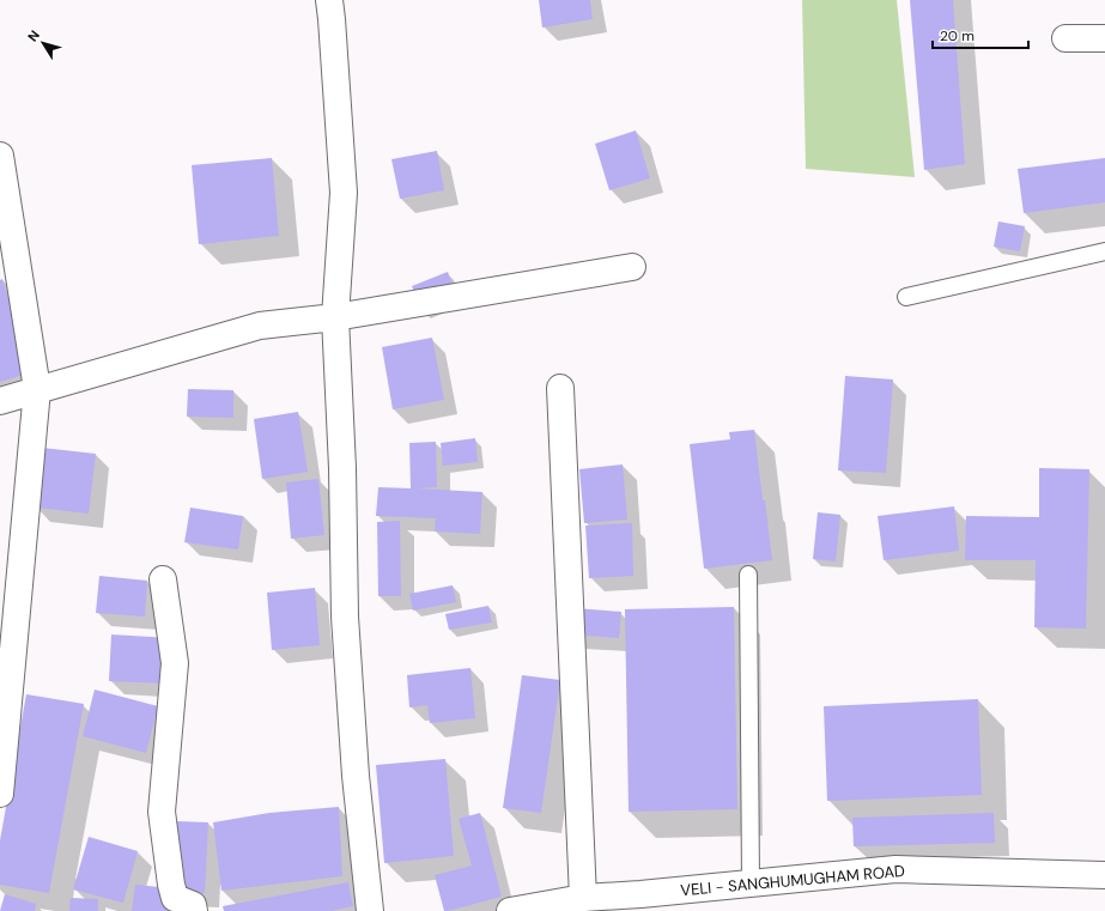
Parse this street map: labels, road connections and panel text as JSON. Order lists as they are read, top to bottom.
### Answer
{
  "streets": {
    "street": ["VELI - SANGHUMUGHAM ROAD"]
  },
  "scale_bar": "20 m",
  "north": "top left"
}
